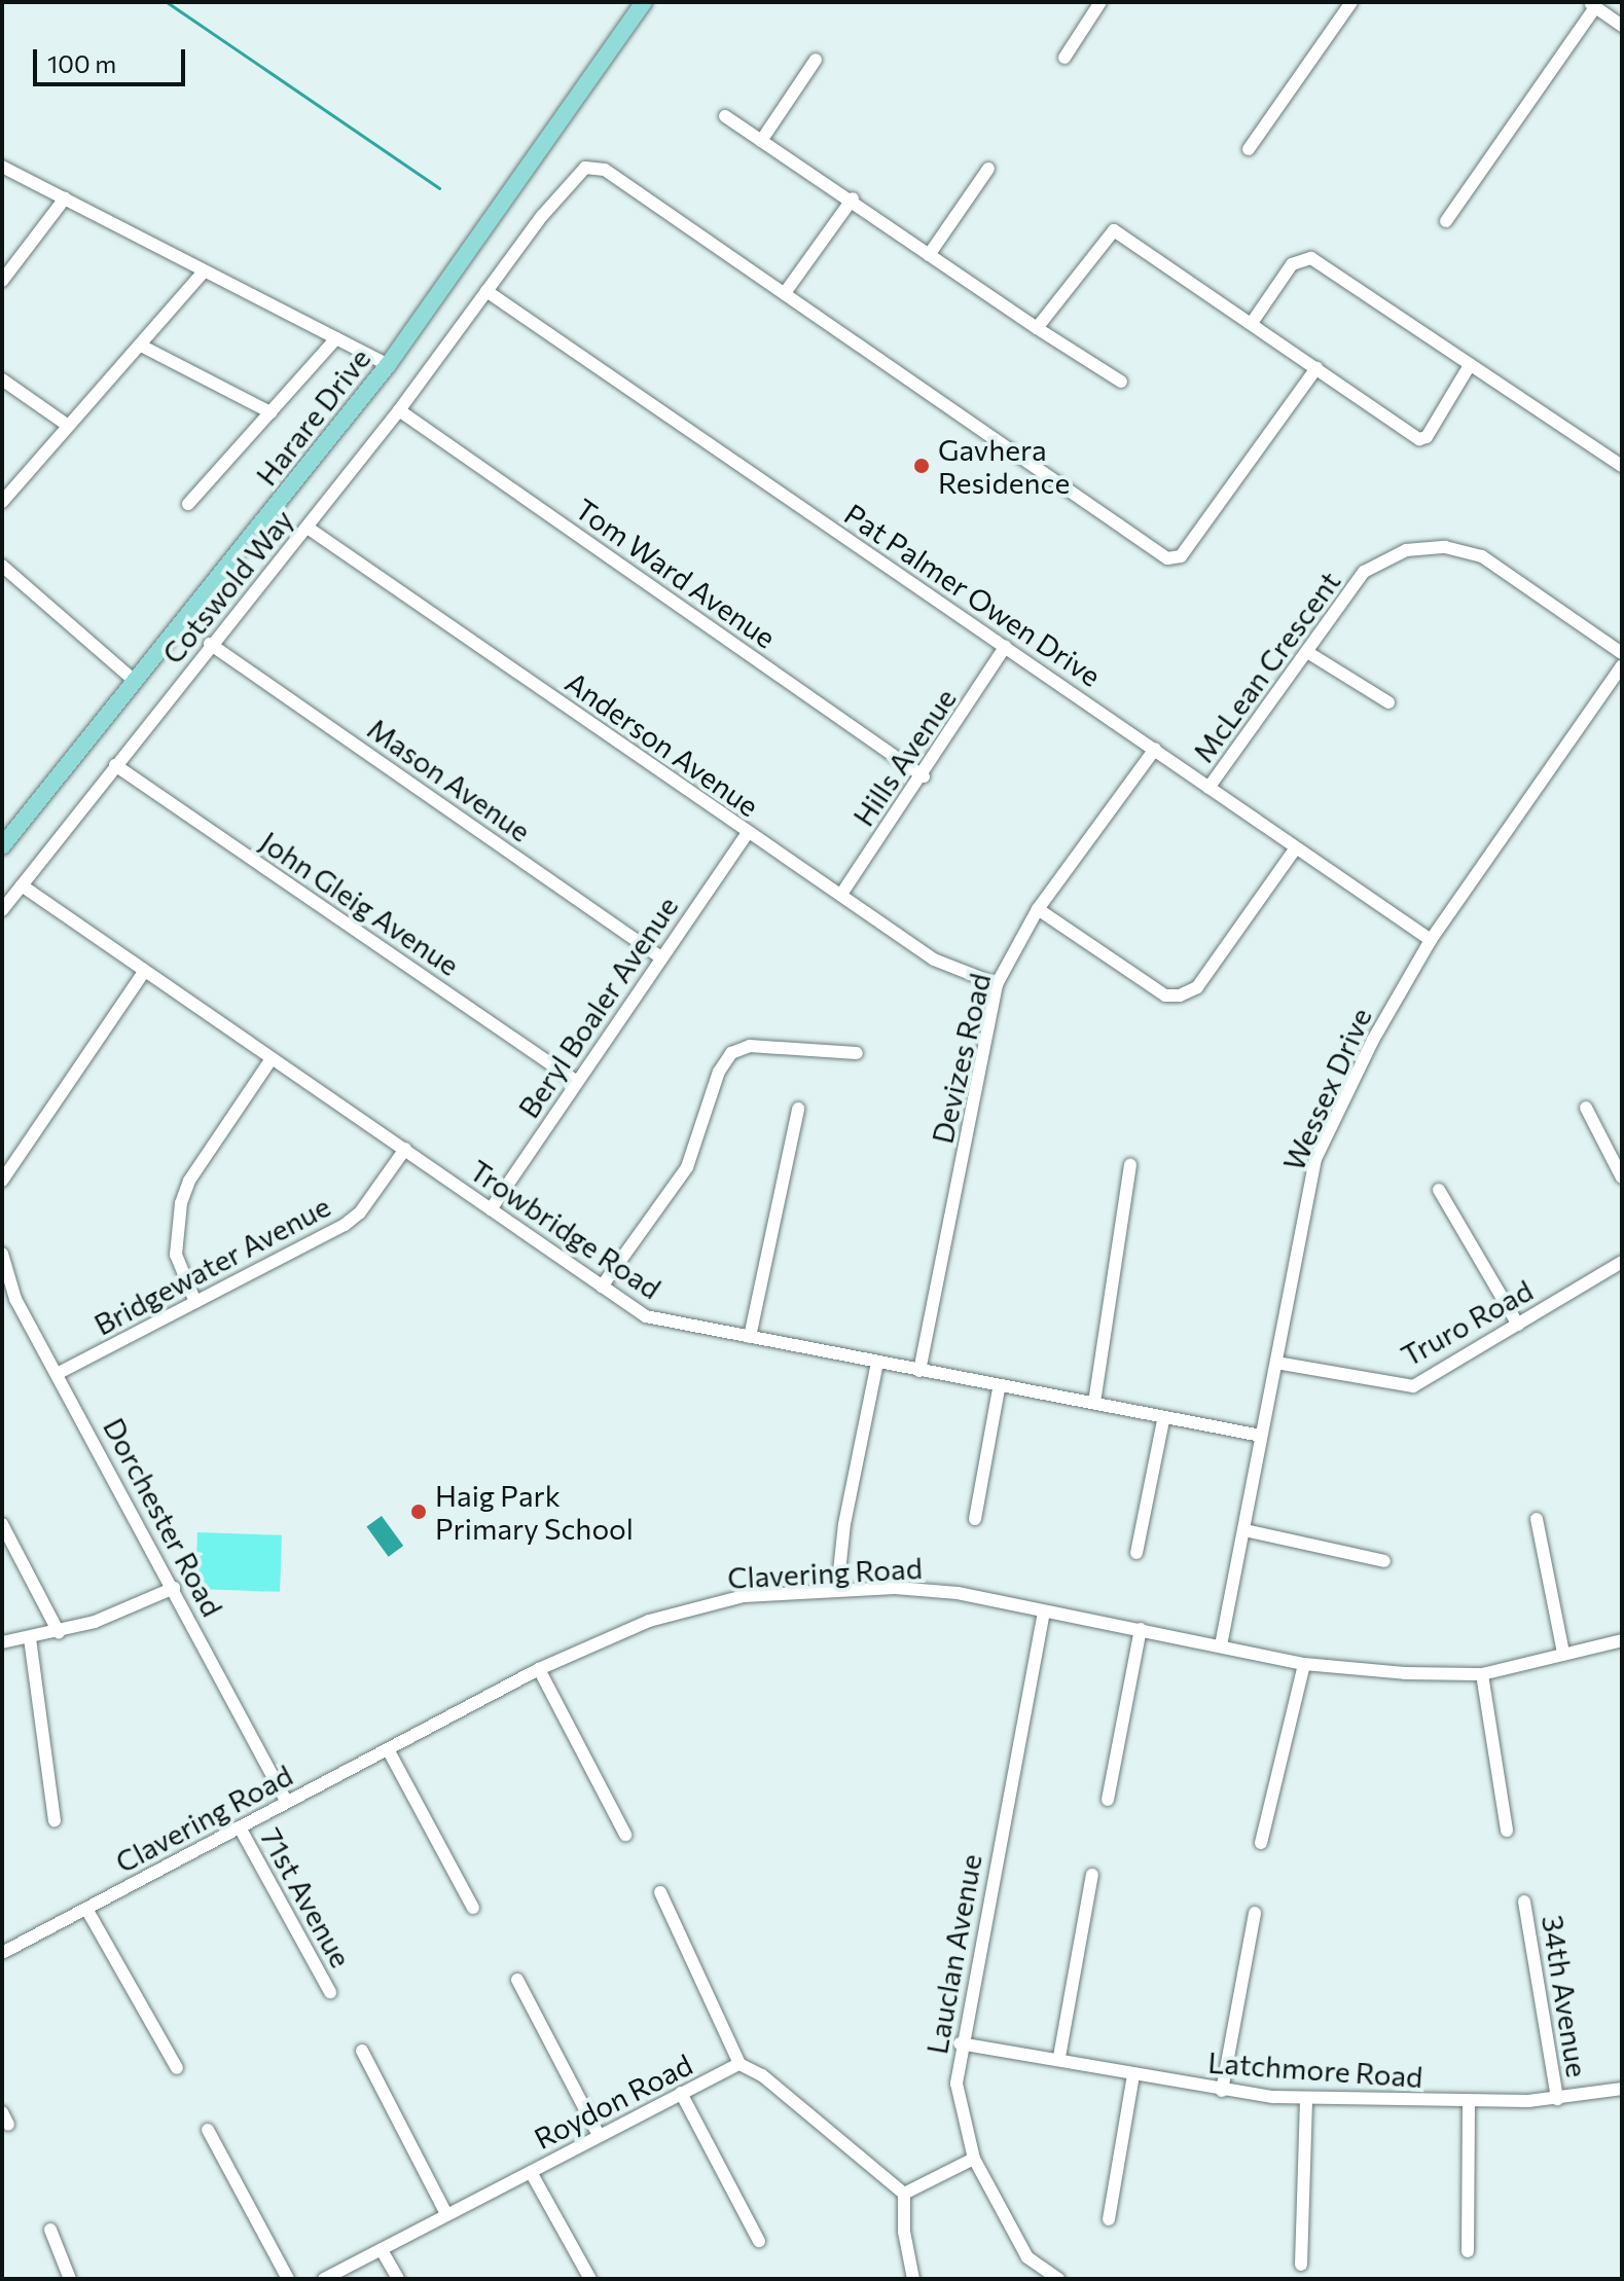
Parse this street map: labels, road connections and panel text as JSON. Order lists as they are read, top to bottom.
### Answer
{
  "streets": {
    "main road": ["Harare Drive"],
    "street": [
      "Tom Ward Avenue",
      "Cotswold Way",
      "Pat Palmer Owen Drive",
      "McLean Crescent",
      "Anderson Avenue",
      "Hills Avenue",
      "Mason Avenue",
      "John Gleig Avenue",
      "Beryl Boaler Avenue",
      "Devizes Road",
      "Wessex Drive",
      "Trowbridge Road",
      "Bridgewater Avenue",
      "Truro Road",
      "Dorchester Road",
      "Clavering Road",
      "71st Avenue",
      "Lauclan Avenue",
      "34th Avenue",
      "Latchmore Road",
      "Roydon Road"
    ]
  },
  "crossings": [
    ["Tom Ward Avenue", "Cotswold Way"],
    ["Tom Ward Avenue", "Hills Avenue"],
    ["Cotswold Way", "Pat Palmer Owen Drive"],
    ["Cotswold Way", "Anderson Avenue"],
    ["Cotswold Way", "Mason Avenue"],
    ["Cotswold Way", "John Gleig Avenue"],
    ["Cotswold Way", "Trowbridge Road"],
    ["Pat Palmer Owen Drive", "McLean Crescent"],
    ["Pat Palmer Owen Drive", "Hills Avenue"],
    ["Pat Palmer Owen Drive", "Devizes Road"],
    ["Pat Palmer Owen Drive", "Wessex Drive"],
    ["Anderson Avenue", "Hills Avenue"],
    ["Anderson Avenue", "Beryl Boaler Avenue"],
    ["Anderson Avenue", "Devizes Road"],
    ["Mason Avenue", "Beryl Boaler Avenue"],
    ["John Gleig Avenue", "Beryl Boaler Avenue"],
    ["Beryl Boaler Avenue", "Trowbridge Road"],
    ["Devizes Road", "Trowbridge Road"],
    ["Wessex Drive", "Trowbridge Road"],
    ["Wessex Drive", "Truro Road"],
    ["Wessex Drive", "Clavering Road"],
    ["Trowbridge Road", "Bridgewater Avenue"],
    ["Bridgewater Avenue", "Dorchester Road"],
    ["Dorchester Road", "Clavering Road"],
    ["Clavering Road", "71st Avenue"],
    ["Clavering Road", "Lauclan Avenue"],
    ["Lauclan Avenue", "Latchmore Road"],
    ["34th Avenue", "Latchmore Road"]
  ],
  "places": ["Gavhera Residence", "Haig Park Primary School"],
  "scale_bar": "100 m"
}
